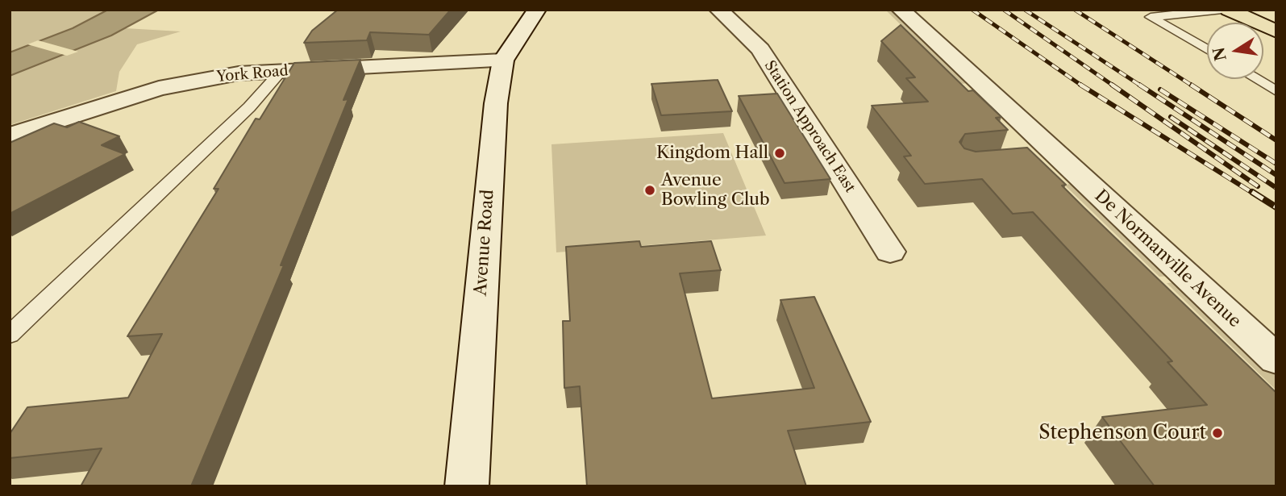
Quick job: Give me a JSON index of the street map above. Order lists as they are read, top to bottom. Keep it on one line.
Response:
{"streets":{"street":["York Road","Station Approach East","Avenue Road","De Normanville Avenue"]},"crossings":[["York Road","Avenue Road"]],"places":["Kingdom Hall","Avenue Bowling Club","Stephenson Court"],"north":"left"}
